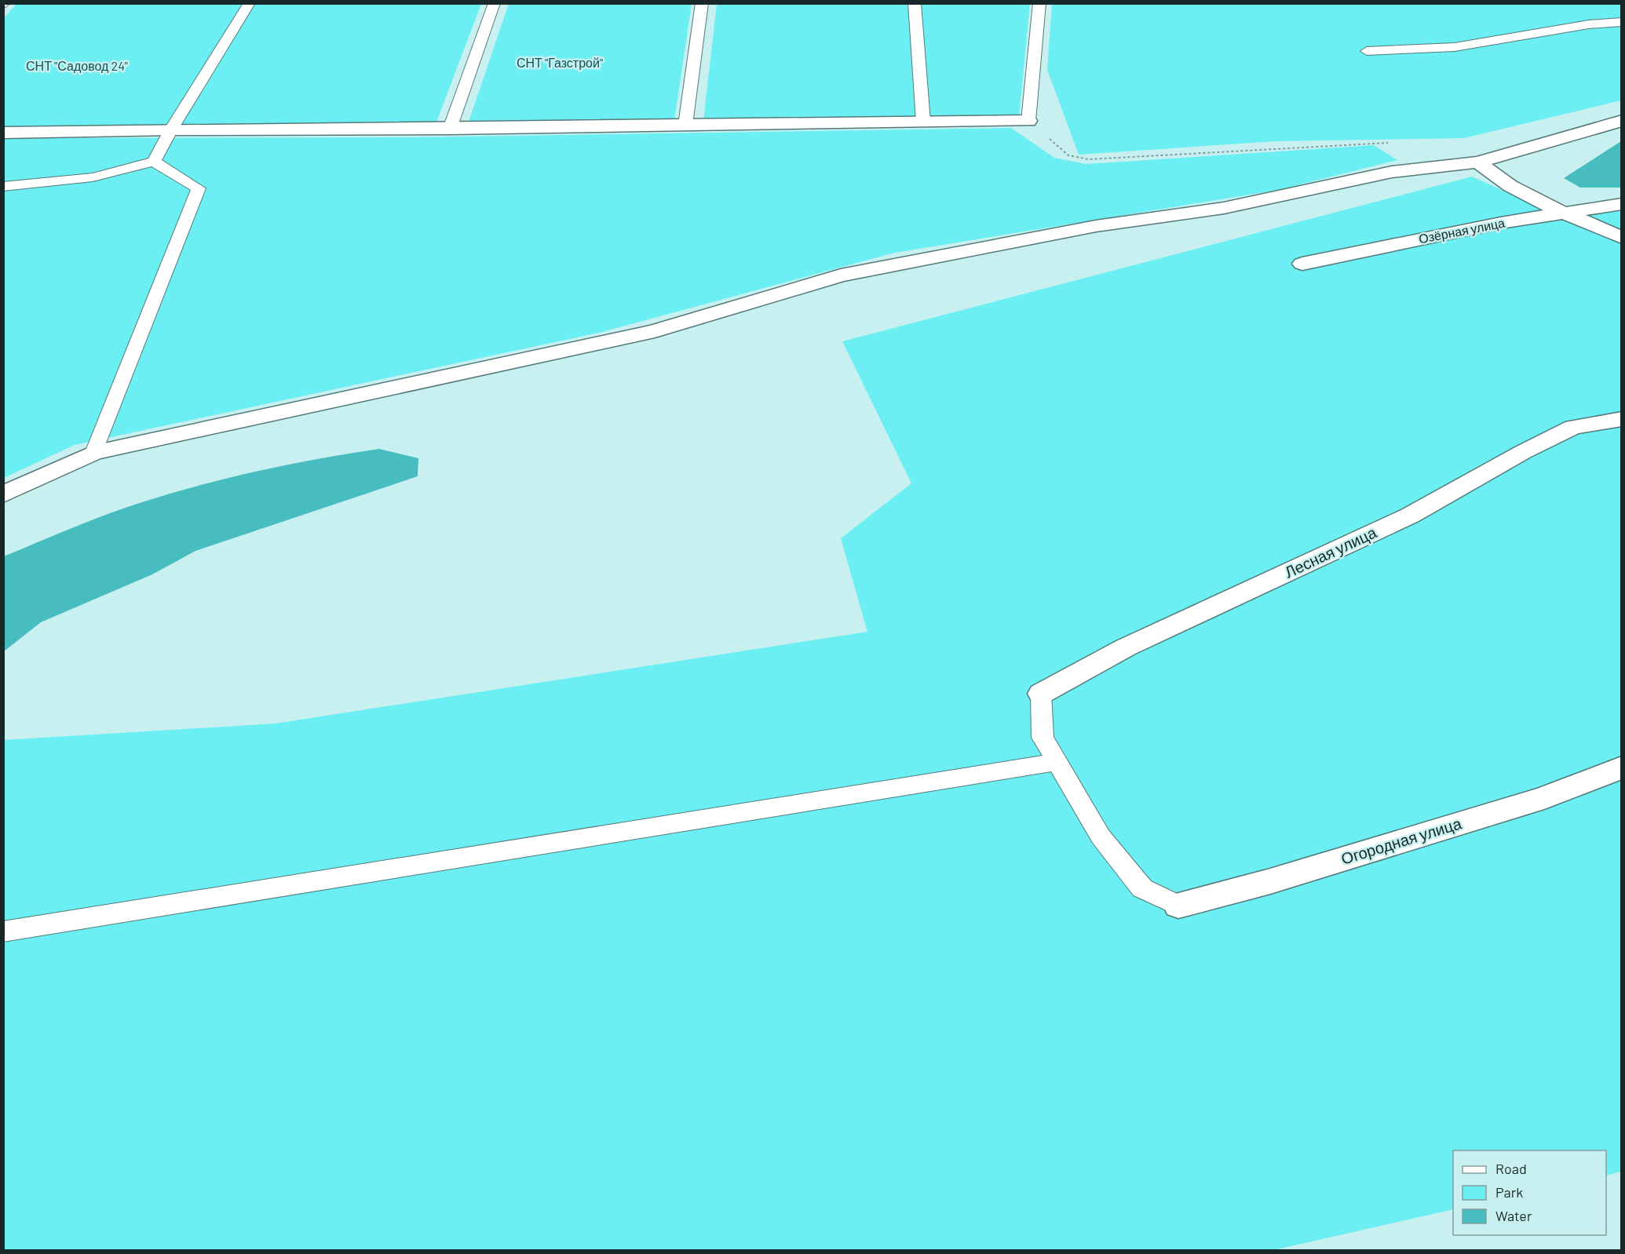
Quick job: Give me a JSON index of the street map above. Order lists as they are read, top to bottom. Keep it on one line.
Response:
{"streets":{"street":["Озёрная улица","Лесная улица","Огородная улица"]},"parks":["СНТ \"Газстрой\"","СНТ \"Садовод 24\""],"legend":["Road","Park","Water"]}
